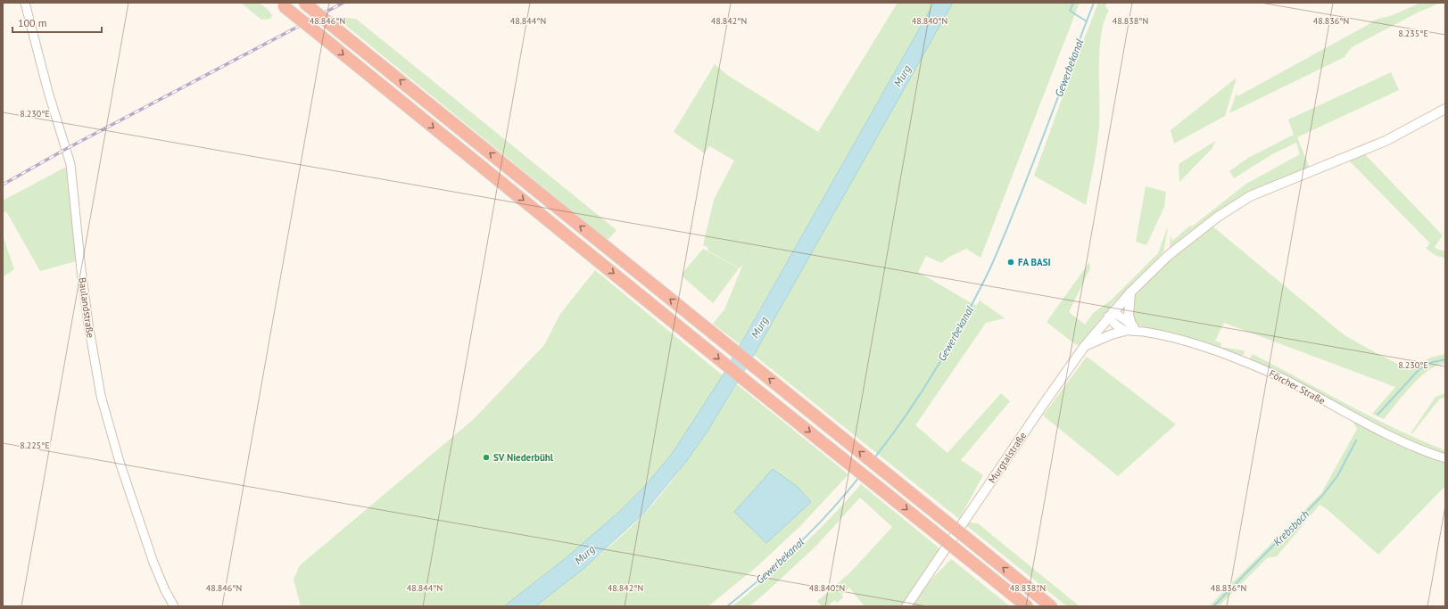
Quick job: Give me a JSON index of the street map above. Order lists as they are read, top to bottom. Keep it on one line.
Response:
{"streets":{"main road":["Murgtalstraße"],"street":["Baulandstraße","Förcher Straße"]},"water":["Gewerbekanal","Murg","Krebsbach"],"places":["FA BASI","SV Niederbühl"],"scale_bar":"100 m","coordinates":["48.846°N","48.844°N","48.842°N","48.840°N","48.838°N","48.836°N","8.235°E","8.230°E","8.225°E"]}
